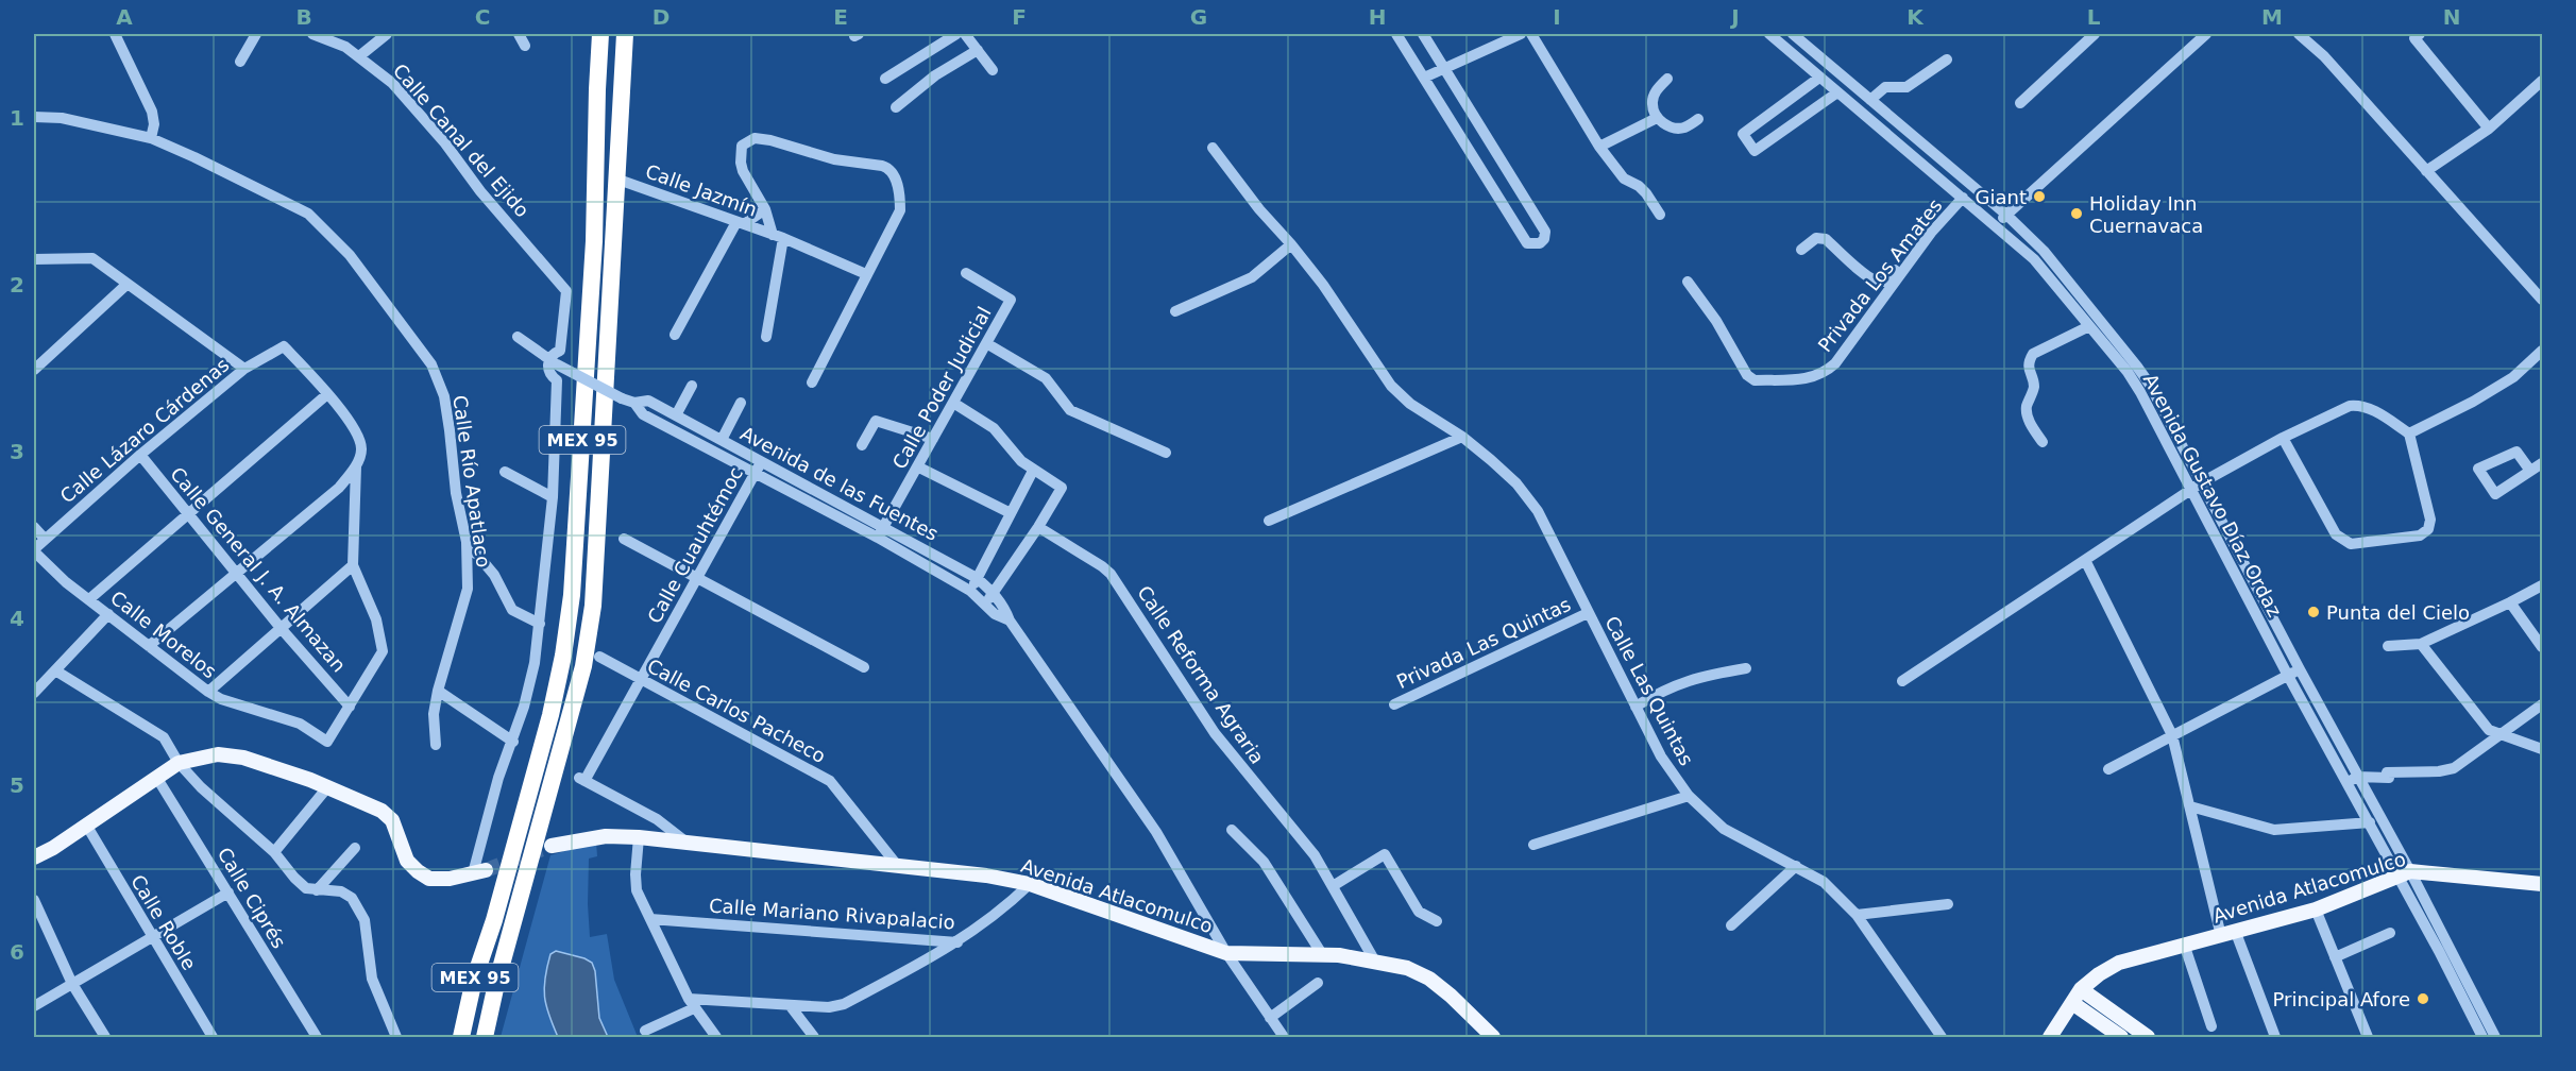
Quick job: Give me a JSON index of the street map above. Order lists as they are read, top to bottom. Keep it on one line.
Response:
{"streets":{"highway":["MEX 95"],"main road":["Avenida Atlacomulco"],"street":["Calle Canal del Ejido","Calle Jazmín","Privada Los Amates","Calle Poder Judicial","Calle Lázaro Cárdenas","Calle Río Apatlaco","Avenida de las Fuentes","Avenida Gustavo Díaz Ordaz","Calle Cuauhtémoc","Calle General J. A. Almazan","Calle Morelos","Privada Las Quintas","Calle Reforma Agraria","Calle Las Quintas","Calle Carlos Pacheco","Calle Ciprés","Calle Mariano Rivapalacio","Calle Roble"]},"crossings":[["Calle Canal del Ejido","Avenida de las Fuentes"],["Calle Jazmín","MEX 95"],["Privada Los Amates","Avenida Gustavo Díaz Ordaz"],["Calle Poder Judicial","Avenida de las Fuentes"],["Calle Lázaro Cárdenas","Calle General J. A. Almazan"],["Calle Lázaro Cárdenas","Calle Morelos"],["Avenida de las Fuentes","Calle Cuauhtémoc"],["Avenida de las Fuentes","Avenida Atlacomulco"],["Avenida Gustavo Díaz Ordaz","Avenida Atlacomulco"],["Calle Cuauhtémoc","Calle Carlos Pacheco"],["Calle Cuauhtémoc","Avenida Atlacomulco"],["Calle General J. A. Almazan","Calle Morelos"],["Privada Las Quintas","Calle Las Quintas"],["Calle Reforma Agraria","Avenida Atlacomulco"],["Calle Carlos Pacheco","Avenida Atlacomulco"],["Avenida Atlacomulco","Calle Mariano Rivapalacio"]],"places":["Giant","Holiday Inn Cuernavaca","Punta del Cielo","Principal Afore"],"grid":{"columns":["A","B","C","D","E","F","G","H","I","J","K","L","M","N"],"rows":["1","2","3","4","5","6"]}}
